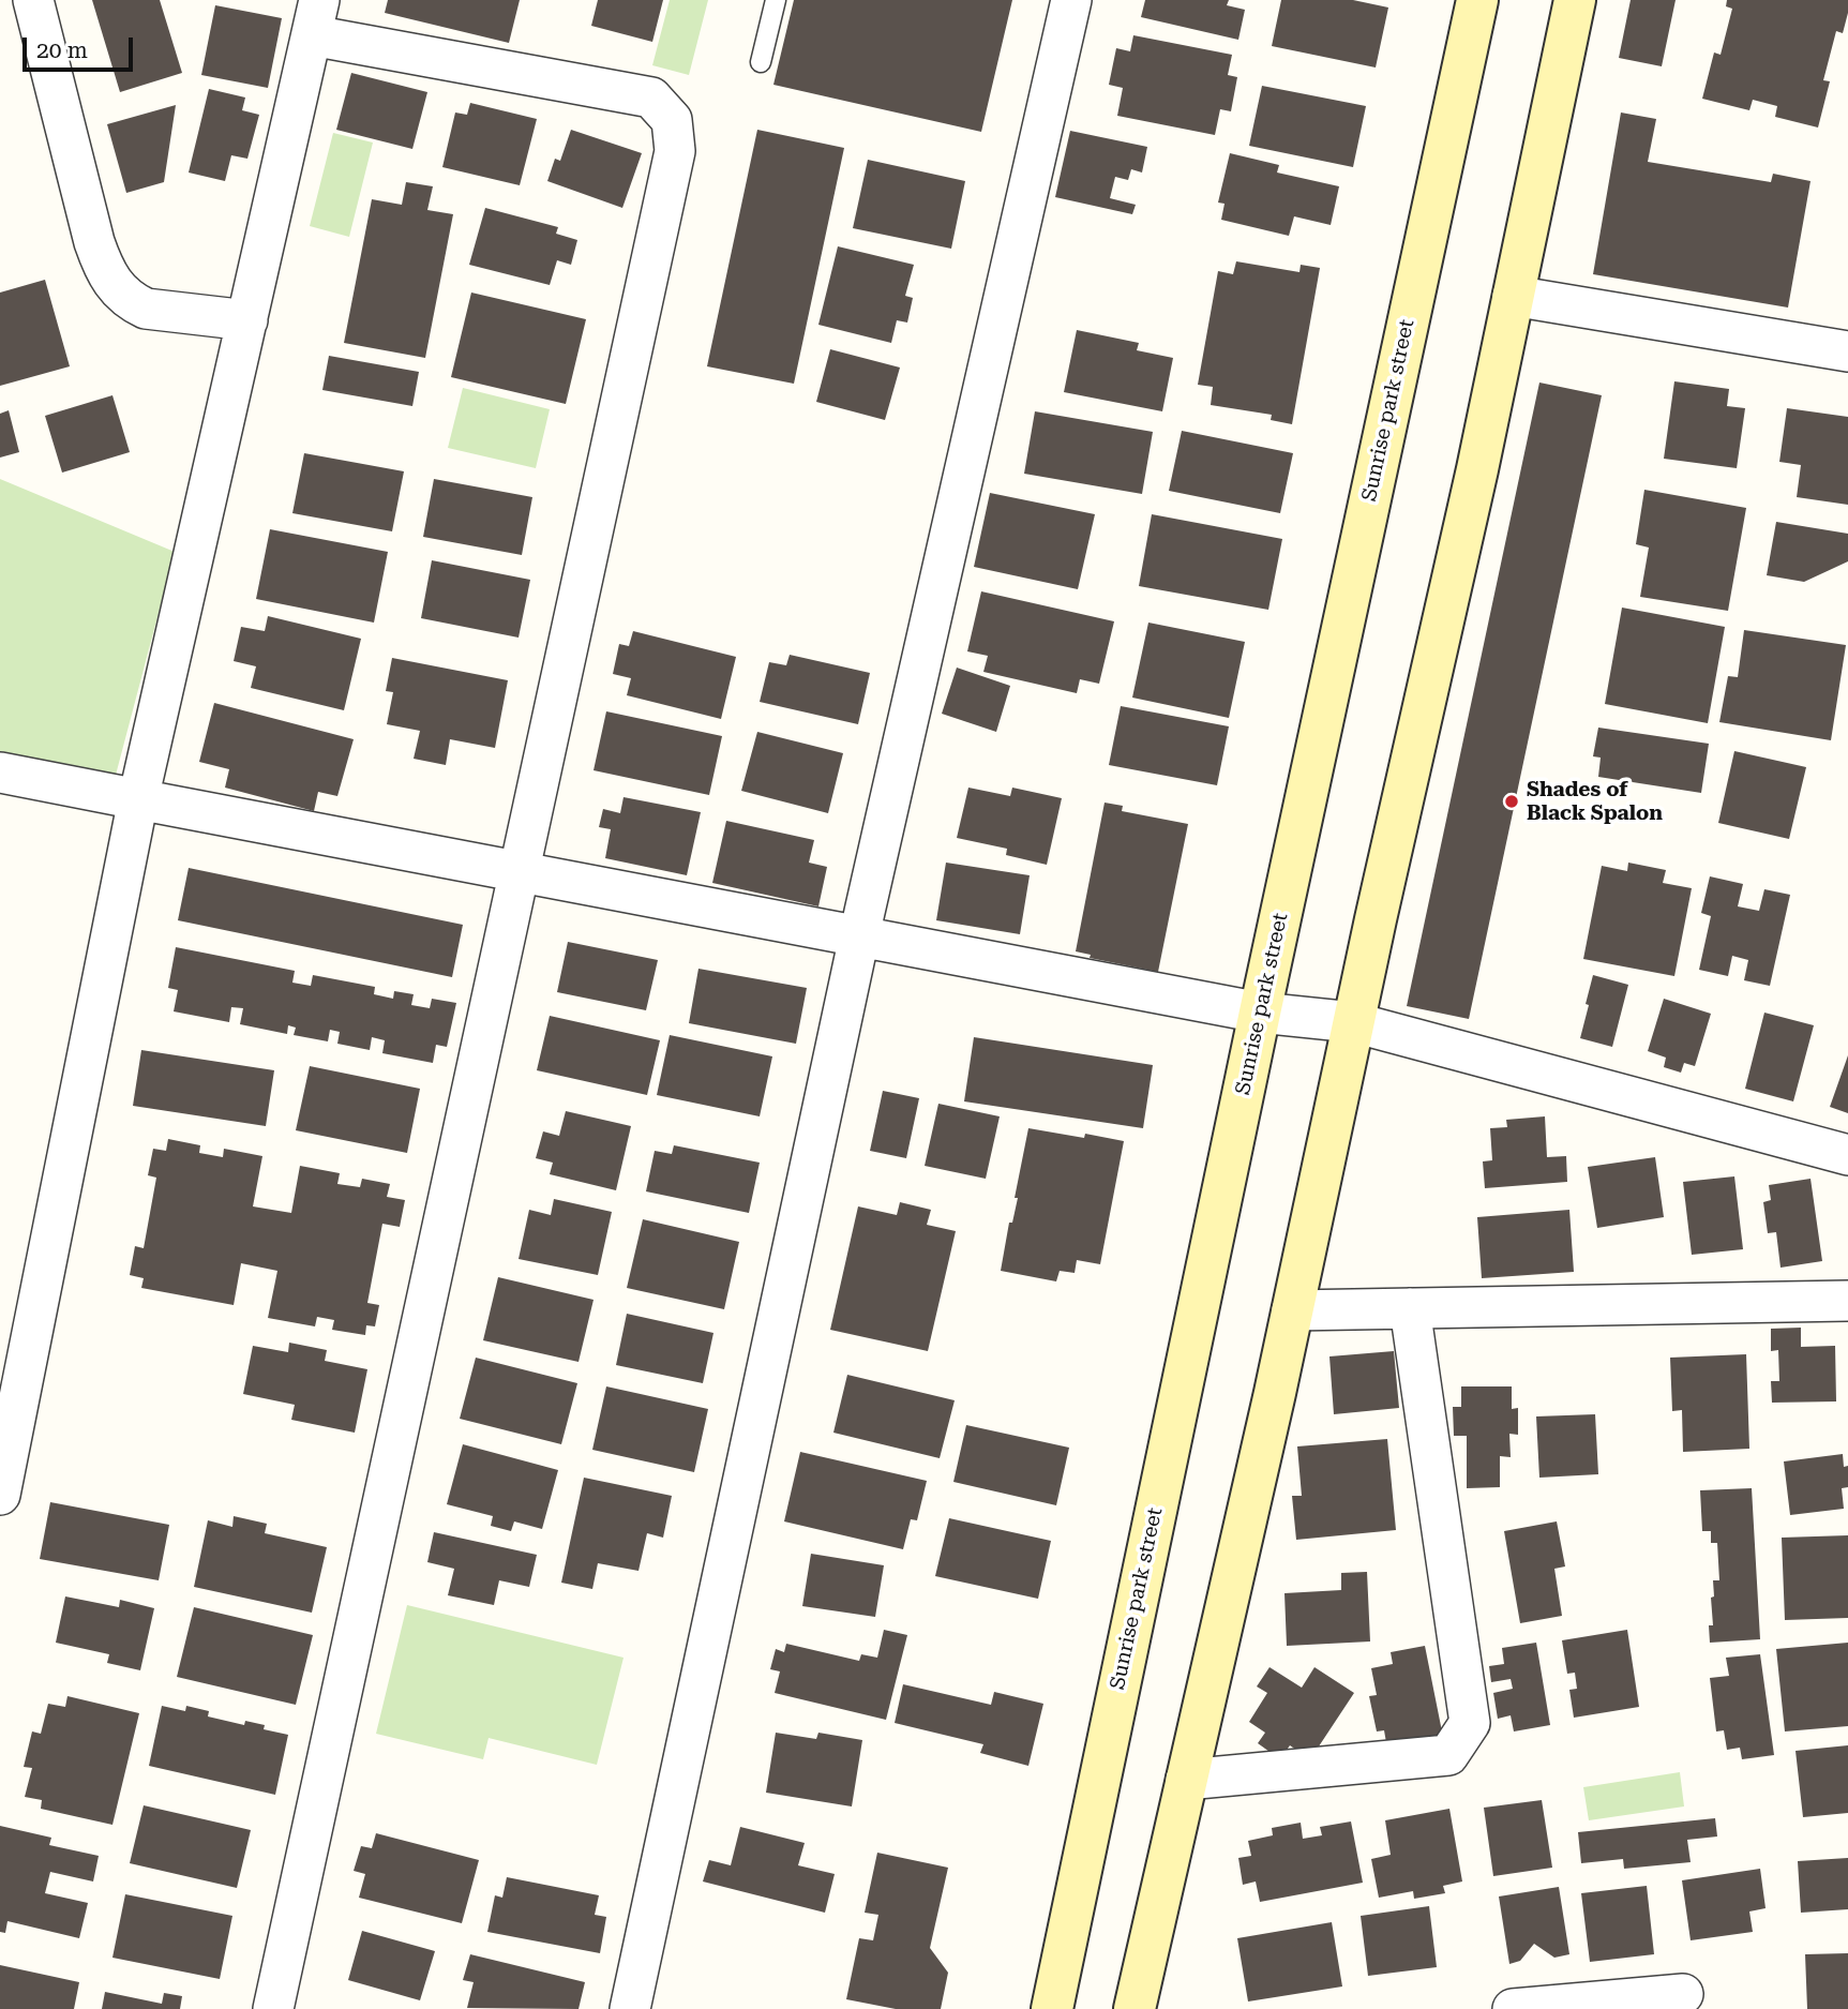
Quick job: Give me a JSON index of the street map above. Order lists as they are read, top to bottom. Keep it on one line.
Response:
{"streets":{"main road":["Sunrise park street"]},"places":["Shades of Black Spalon"],"scale_bar":"20 m"}
